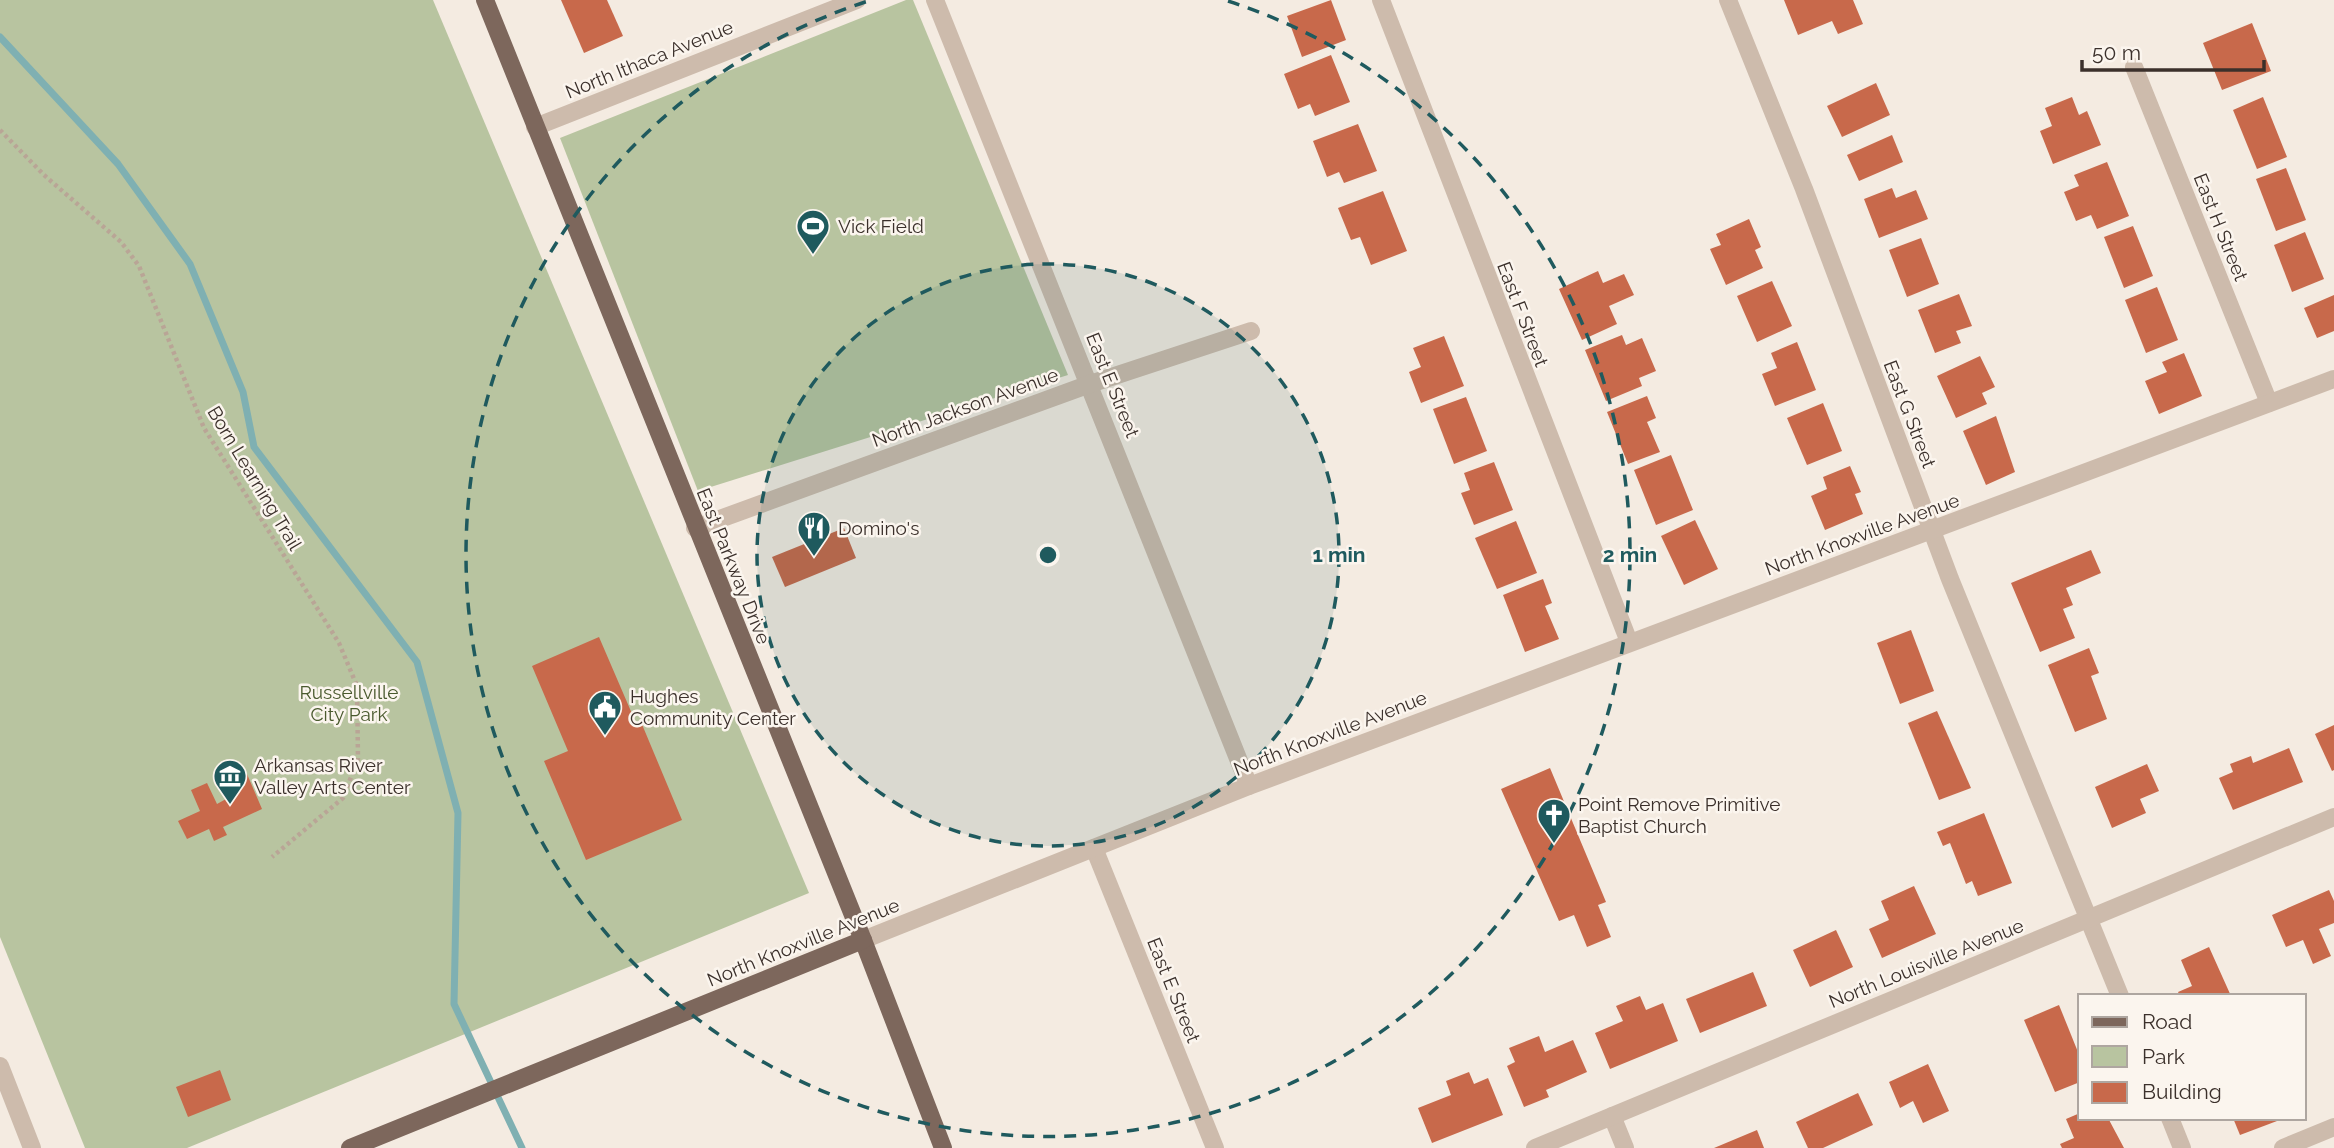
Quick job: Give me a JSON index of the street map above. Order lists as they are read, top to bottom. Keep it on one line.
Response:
{"streets":{"main road":["North Knoxville Avenue","East Parkway Drive"],"street":["North Ithaca Avenue","East H Street","East F Street","East E Street","North Jackson Avenue","East G Street","North Louisville Avenue"],"path":["Born Learning Trail"]},"crossings":[["North Ithaca Avenue","East Parkway Drive"],["East H Street","North Knoxville Avenue"],["East F Street","North Knoxville Avenue"],["East E Street","North Jackson Avenue"],["East E Street","North Knoxville Avenue"],["North Jackson Avenue","East Parkway Drive"],["East G Street","North Knoxville Avenue"],["East G Street","North Louisville Avenue"],["North Knoxville Avenue","East Parkway Drive"]],"parks":["Russellville City Park"],"places":{"sports":["Vick Field"],"restaurant":["Domino's"],"public building":["Hughes Community Center"],"museum":["Arkansas River Valley Arts Center"],"church":["Point Remove Primitive Baptist Church"]},"legend":["Road","Park","Building"],"scale_bar":"50 m","rings":["1 min","2 min"]}
